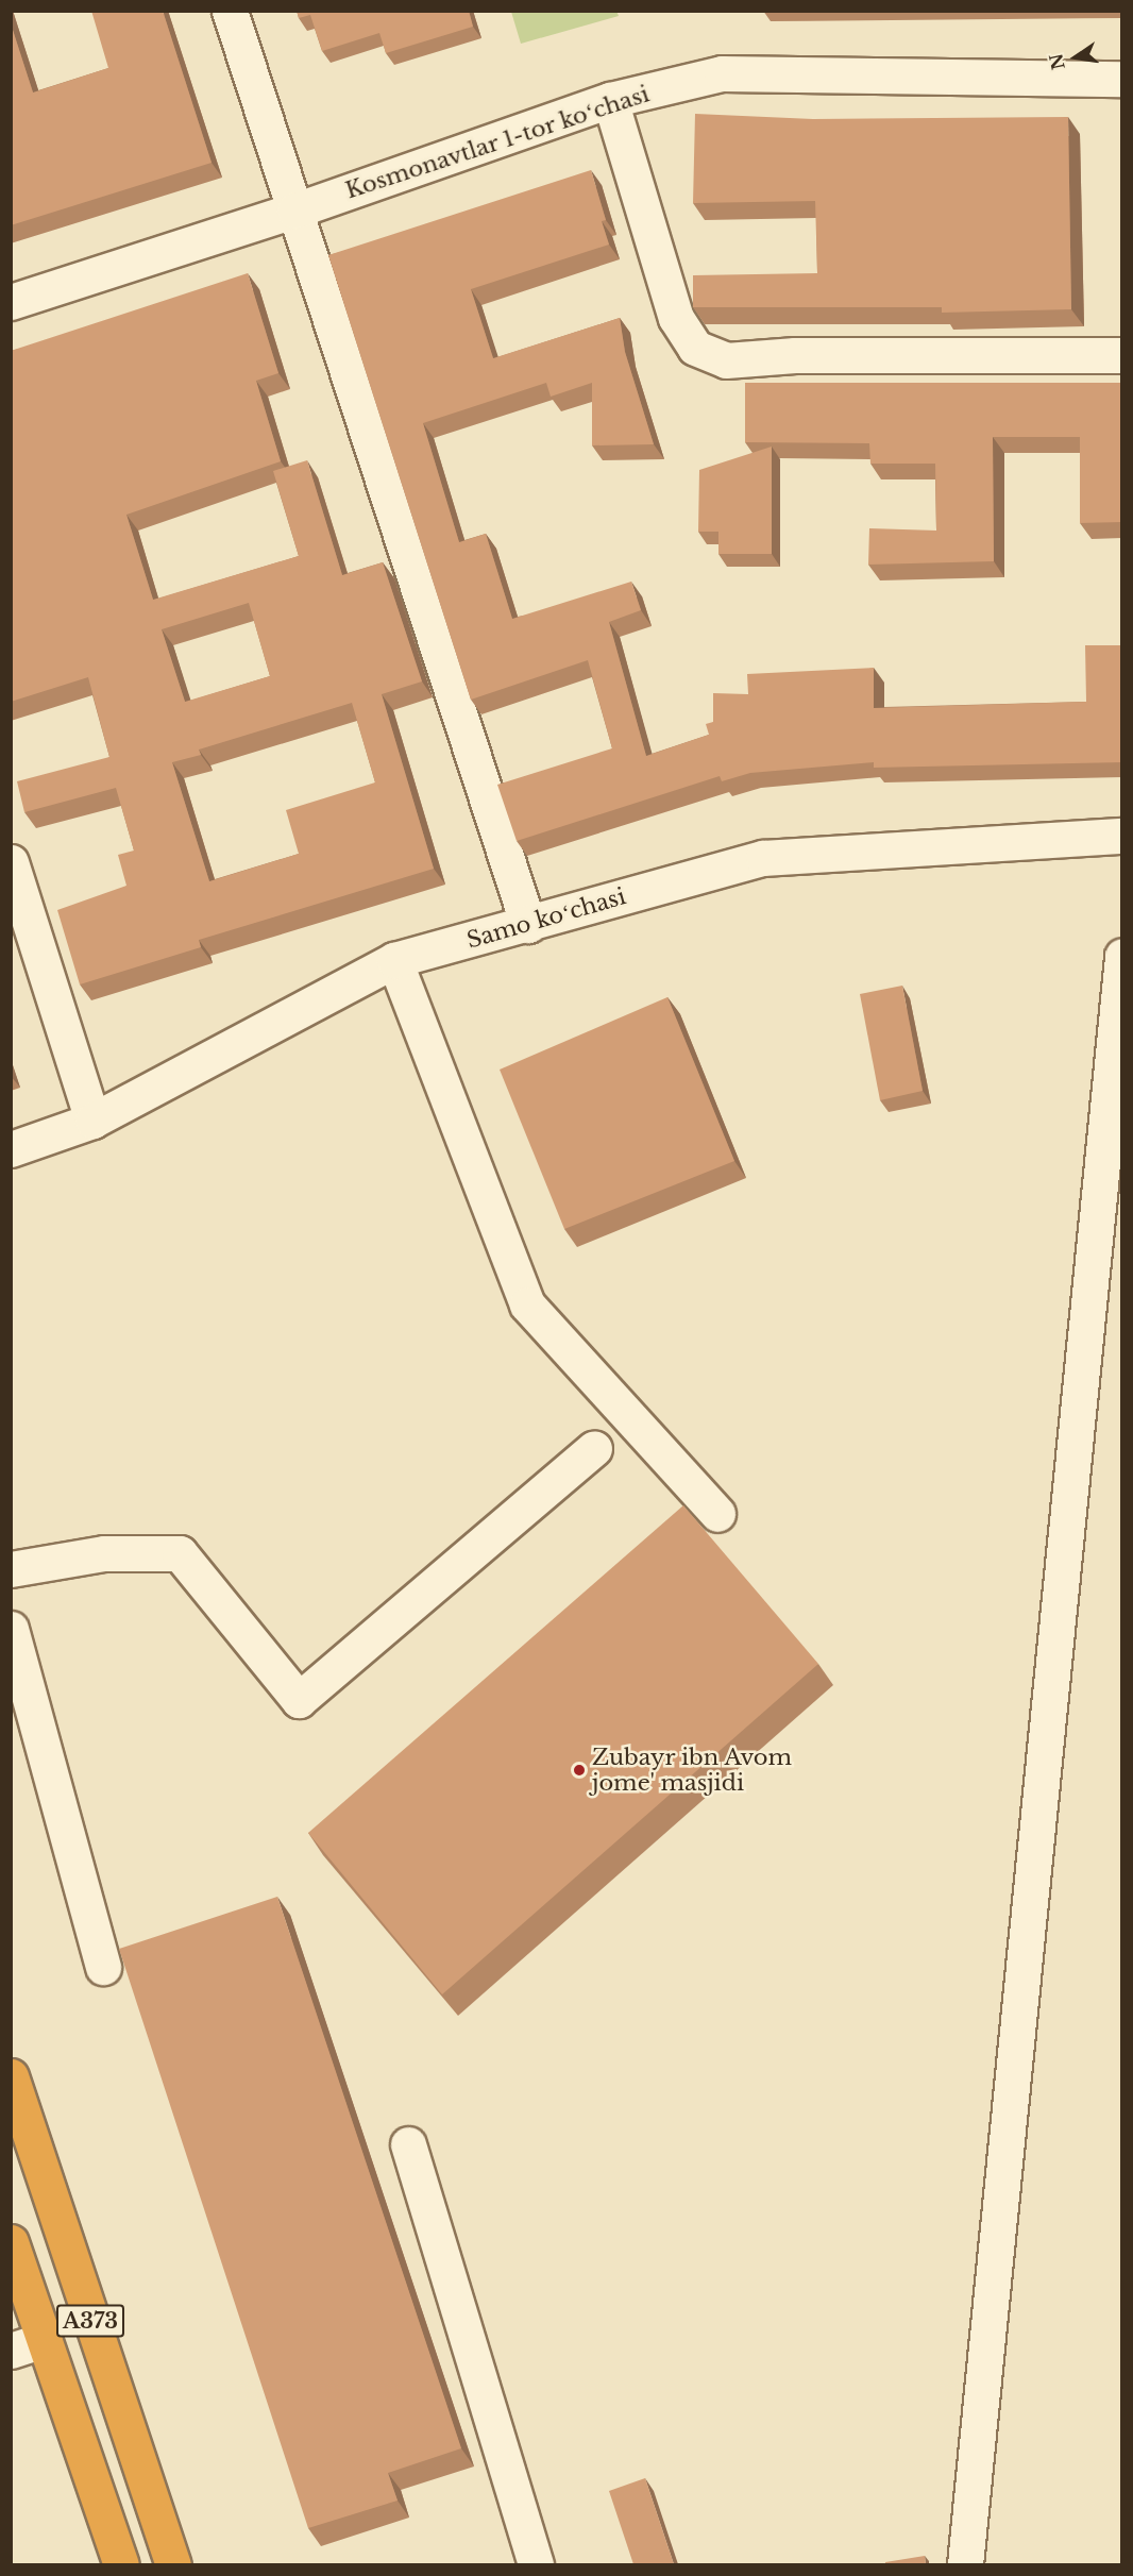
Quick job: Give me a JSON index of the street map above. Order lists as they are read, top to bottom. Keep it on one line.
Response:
{"streets":{"highway":["A373"],"street":["Kosmonavtlar 1-tor koʻchasi","Samo koʻchasi"]},"places":["Zubayr ibn Avom jome' masjidi"],"north":"left"}
